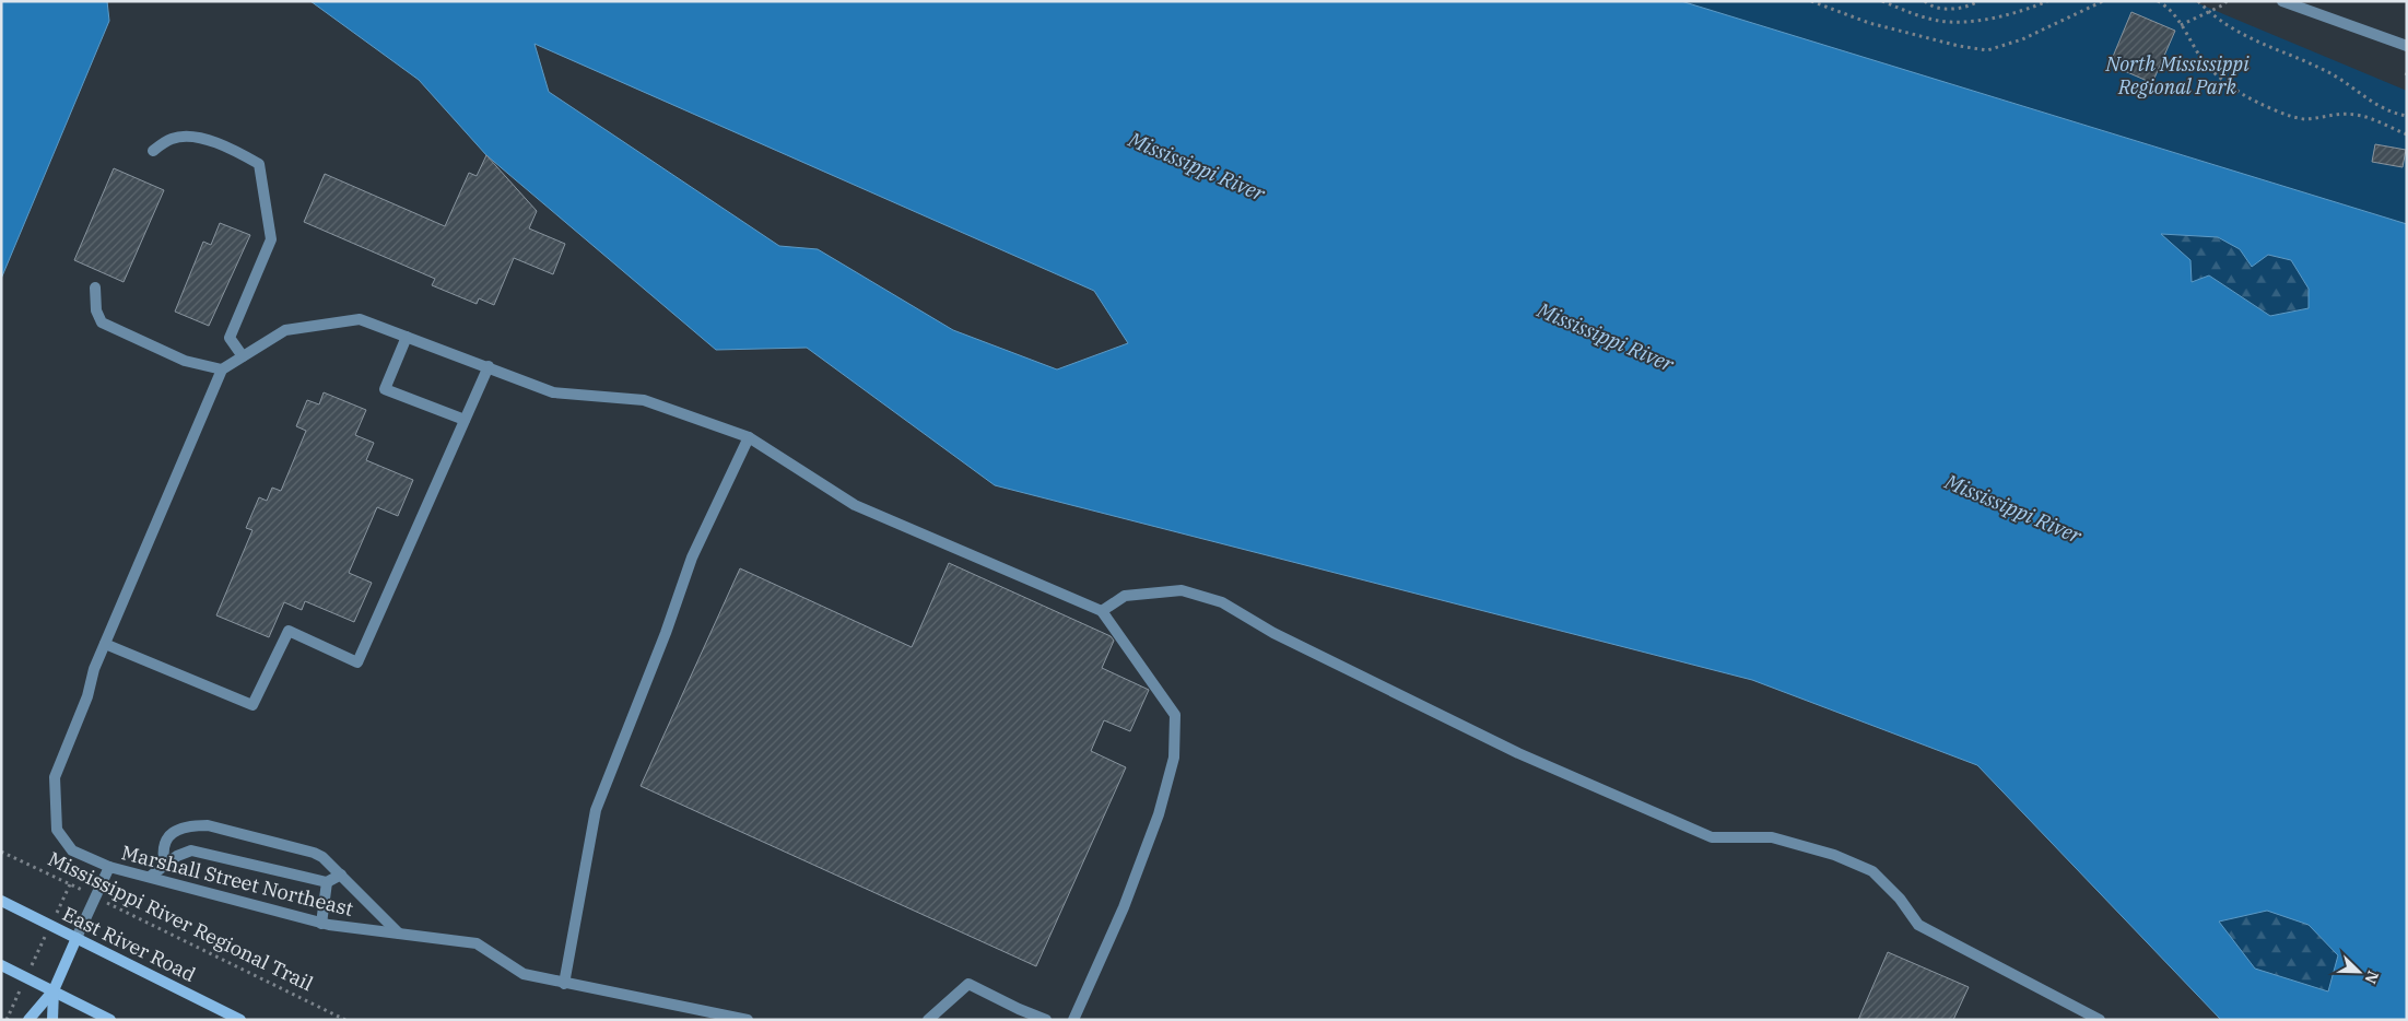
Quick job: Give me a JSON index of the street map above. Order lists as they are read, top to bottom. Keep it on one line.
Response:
{"streets":{"street":["Marshall Street Northeast","East River Road"],"path":["Mississippi River Regional Trail"]},"crossings":[["Marshall Street Northeast","Mississippi River Regional Trail"],["Marshall Street Northeast","East River Road"]],"water":["Mississippi River"],"parks":["North Mississippi Regional Park"],"north":"bottom right"}
